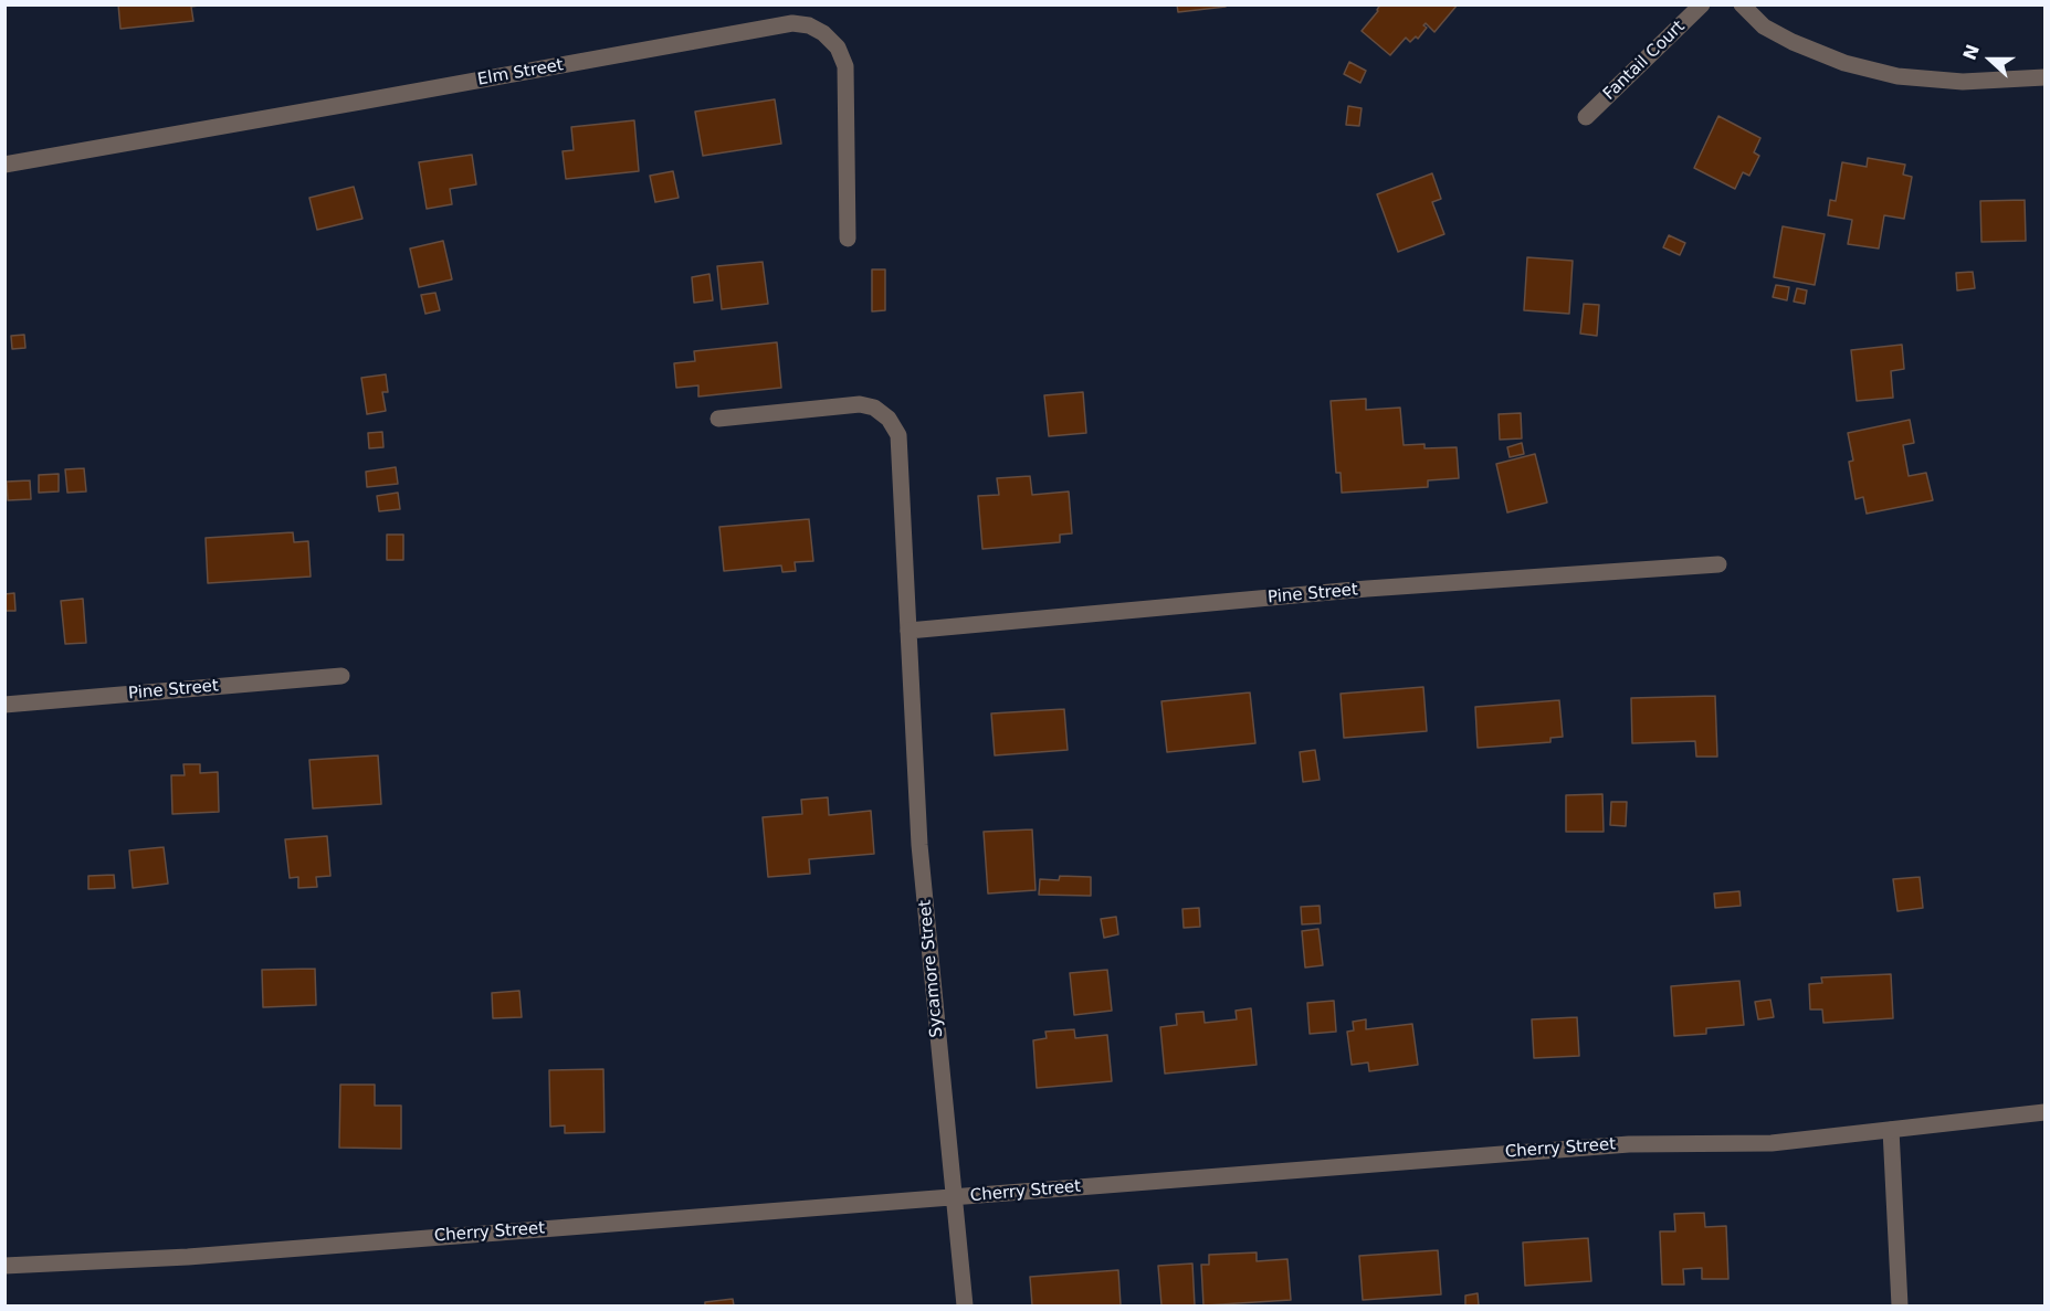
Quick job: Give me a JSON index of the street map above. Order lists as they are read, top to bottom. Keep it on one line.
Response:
{"streets":{"street":["Fantail Court","Elm Street","Pine Street","Sycamore Street","Cherry Street"]},"crossings":[["Pine Street","Sycamore Street"],["Sycamore Street","Cherry Street"]],"north":"left"}
